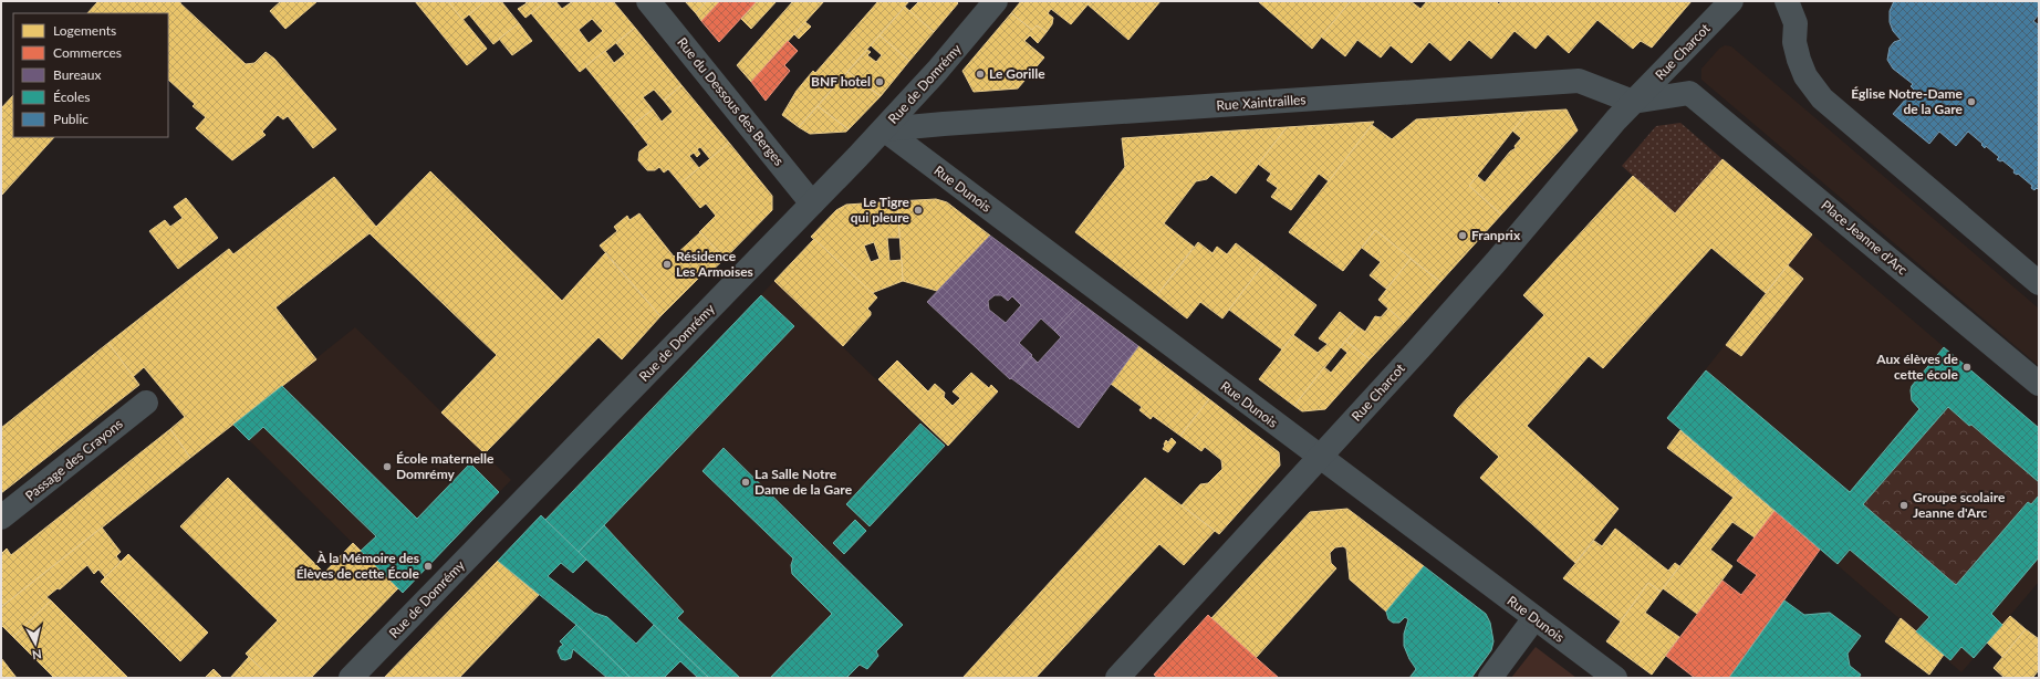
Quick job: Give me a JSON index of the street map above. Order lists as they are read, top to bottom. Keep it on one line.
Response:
{"streets":{"street":["Rue Charcot","Rue de Domrémy","Rue du Dessous des Berges","Rue Xaintrailles","Rue Dunois","Place Jeanne d'Arc","Passage des Crayons"]},"crossings":[["Rue Charcot","Rue Xaintrailles"],["Rue Charcot","Rue Dunois"],["Rue Charcot","Place Jeanne d'Arc"],["Rue de Domrémy","Rue du Dessous des Berges"],["Rue de Domrémy","Rue Xaintrailles"],["Rue de Domrémy","Rue Dunois"],["Rue Xaintrailles","Rue Dunois"]],"places":["Le Gorille","BNF hotel","Église Notre-Dame de la Gare","Le Tigre qui pleure","Franprix","Résidence Les Armoises","Aux élèves de cette école","École maternelle Domrémy","La Salle Notre Dame de la Gare","Groupe scolaire Jeanne d'Arc","À la Mémoire des Élèves de cette École"],"legend":["Logements","Commerces","Bureaux","Écoles","Public"],"north":"bottom"}
